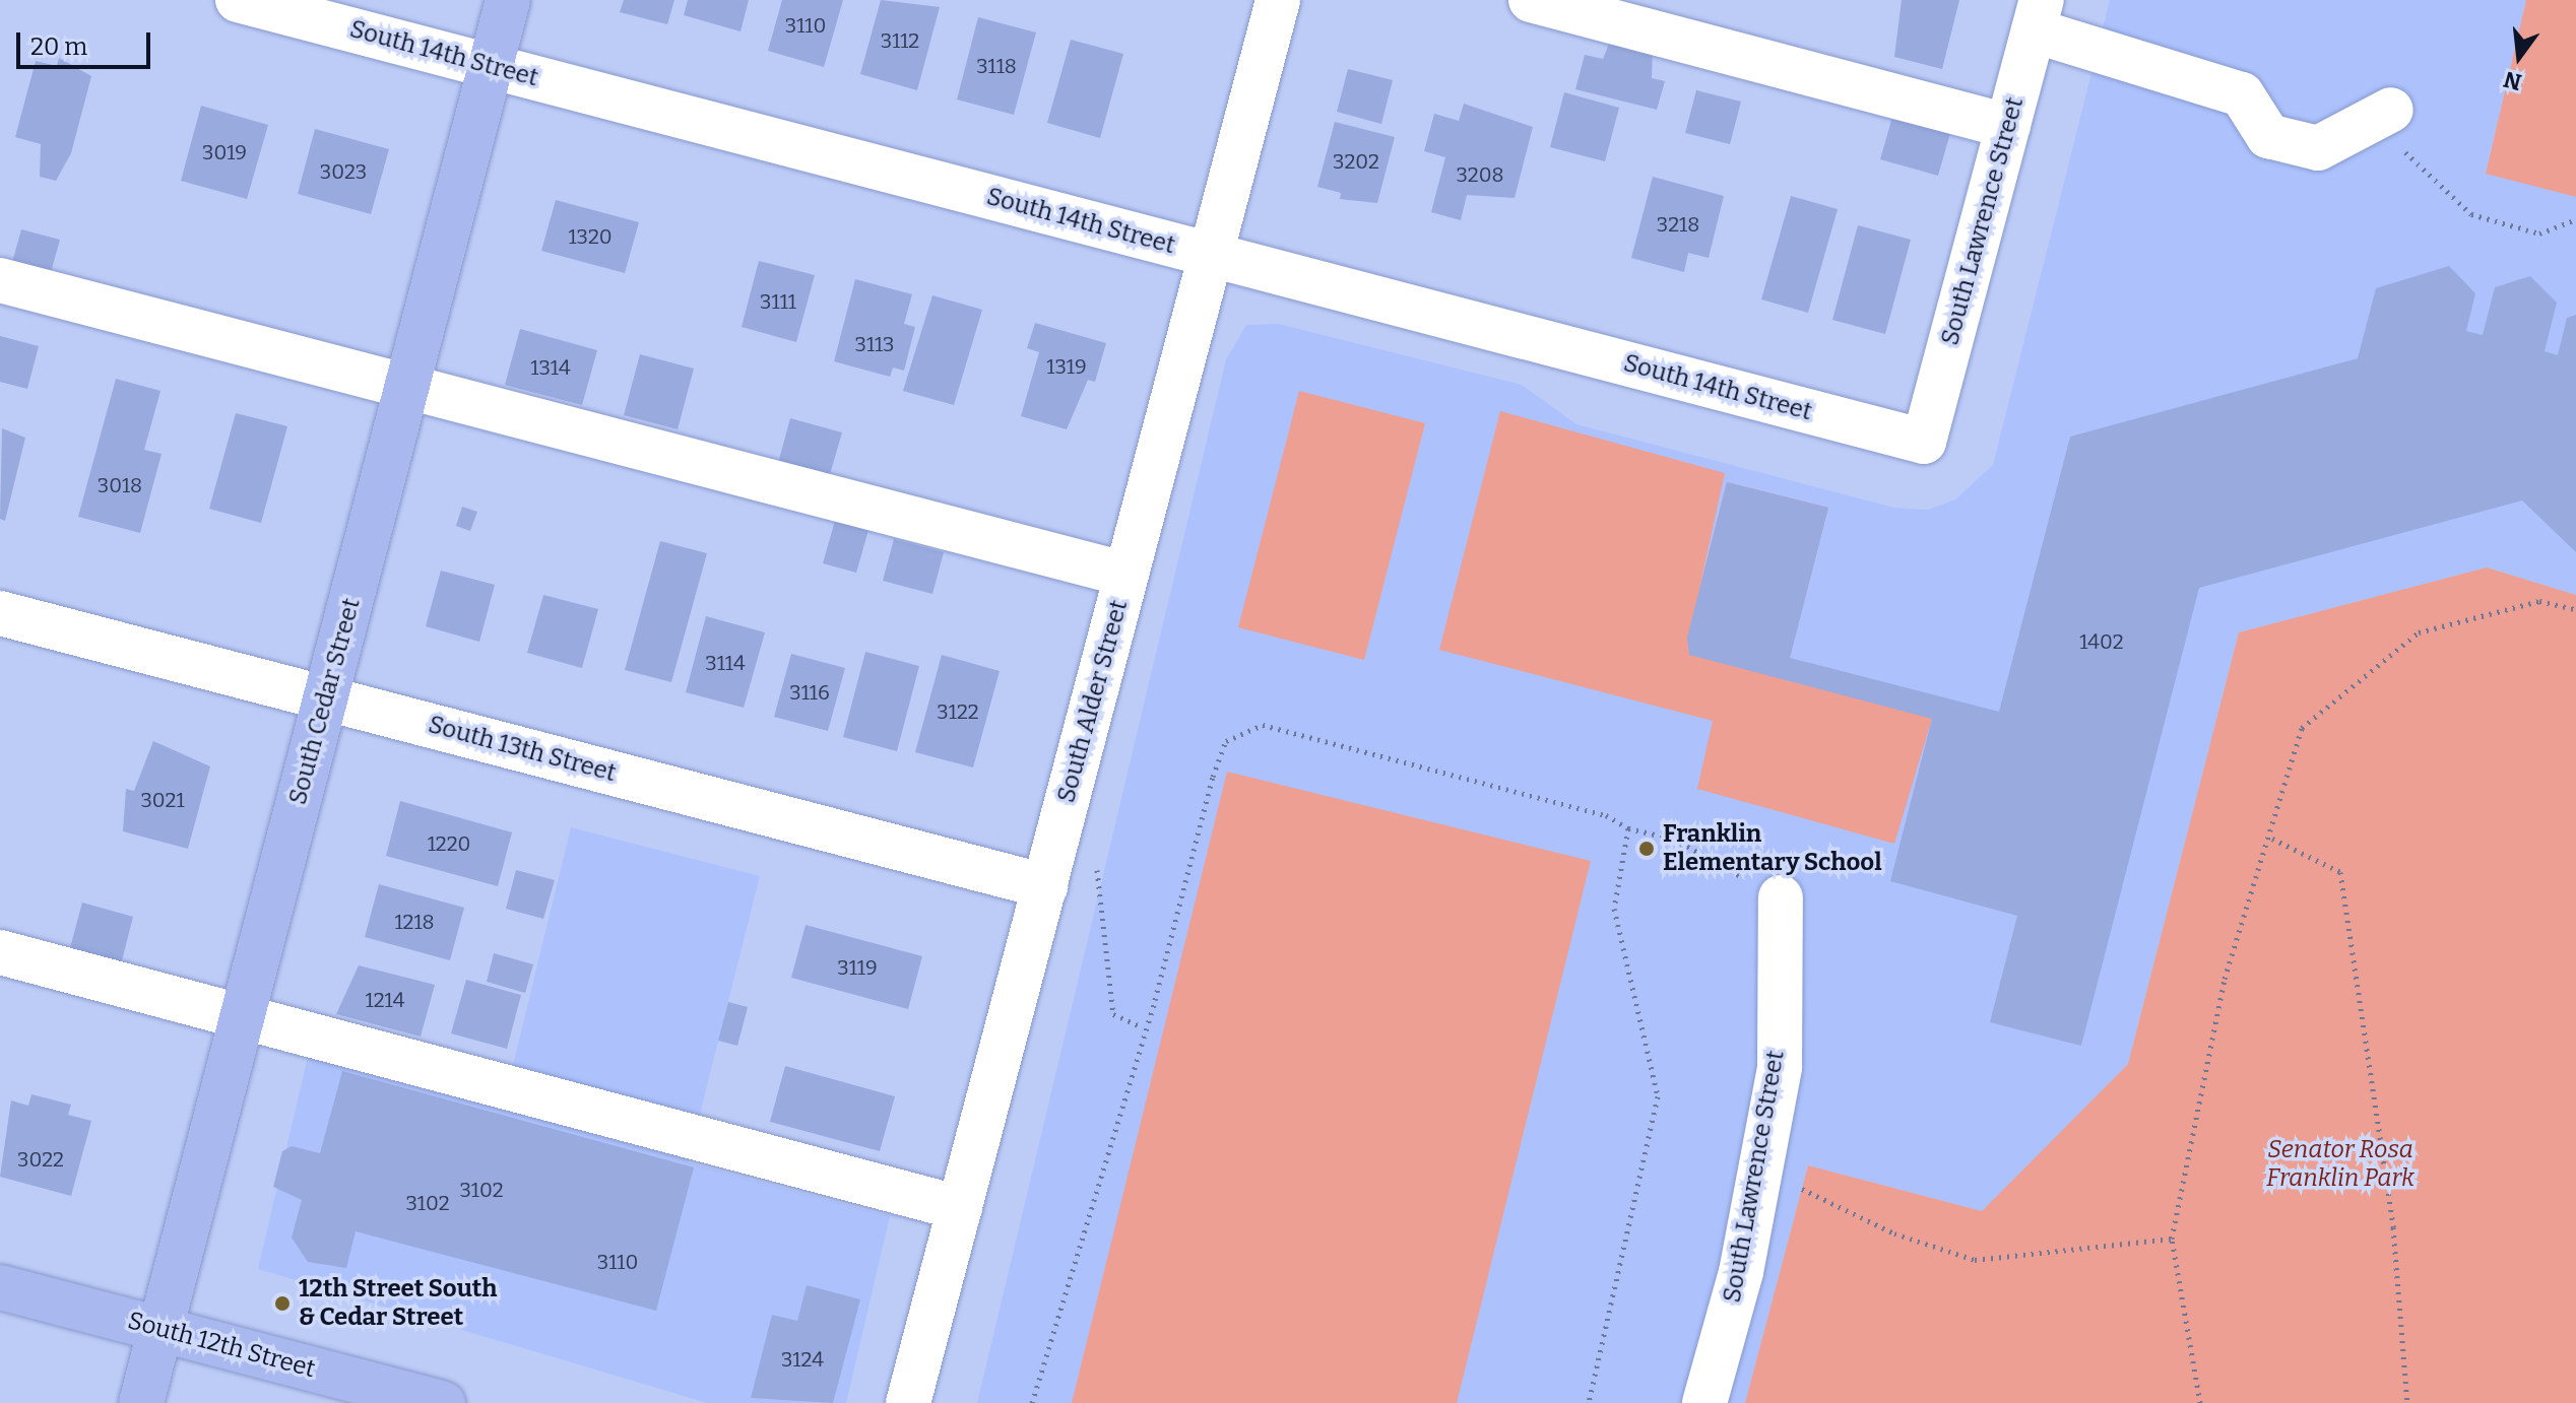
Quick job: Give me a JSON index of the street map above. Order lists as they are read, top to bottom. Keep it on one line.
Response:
{"streets":{"main road":["South Cedar Street","South 12th Street"],"street":["South 14th Street","South Lawrence Street","South Alder Street","South 13th Street"]},"crossings":[["South 14th Street","South Lawrence Street"],["South 14th Street","South Cedar Street"],["South 14th Street","South Alder Street"],["South Cedar Street","South 13th Street"],["South Cedar Street","South 12th Street"],["South Alder Street","South 13th Street"]],"parks":["Senator Rosa Franklin Park"],"places":["Franklin Elementary School","12th Street South & Cedar Street"],"house_numbers":["3110","3112","3118","3019","3202","3023","3208","3218","1320","3111","3113","1319","1314","3018","1402","3114","3116","3122","3021","1220","1218","3119","1214","3022","3102","3102","3110","3124"],"scale_bar":"20 m","north":"bottom"}
